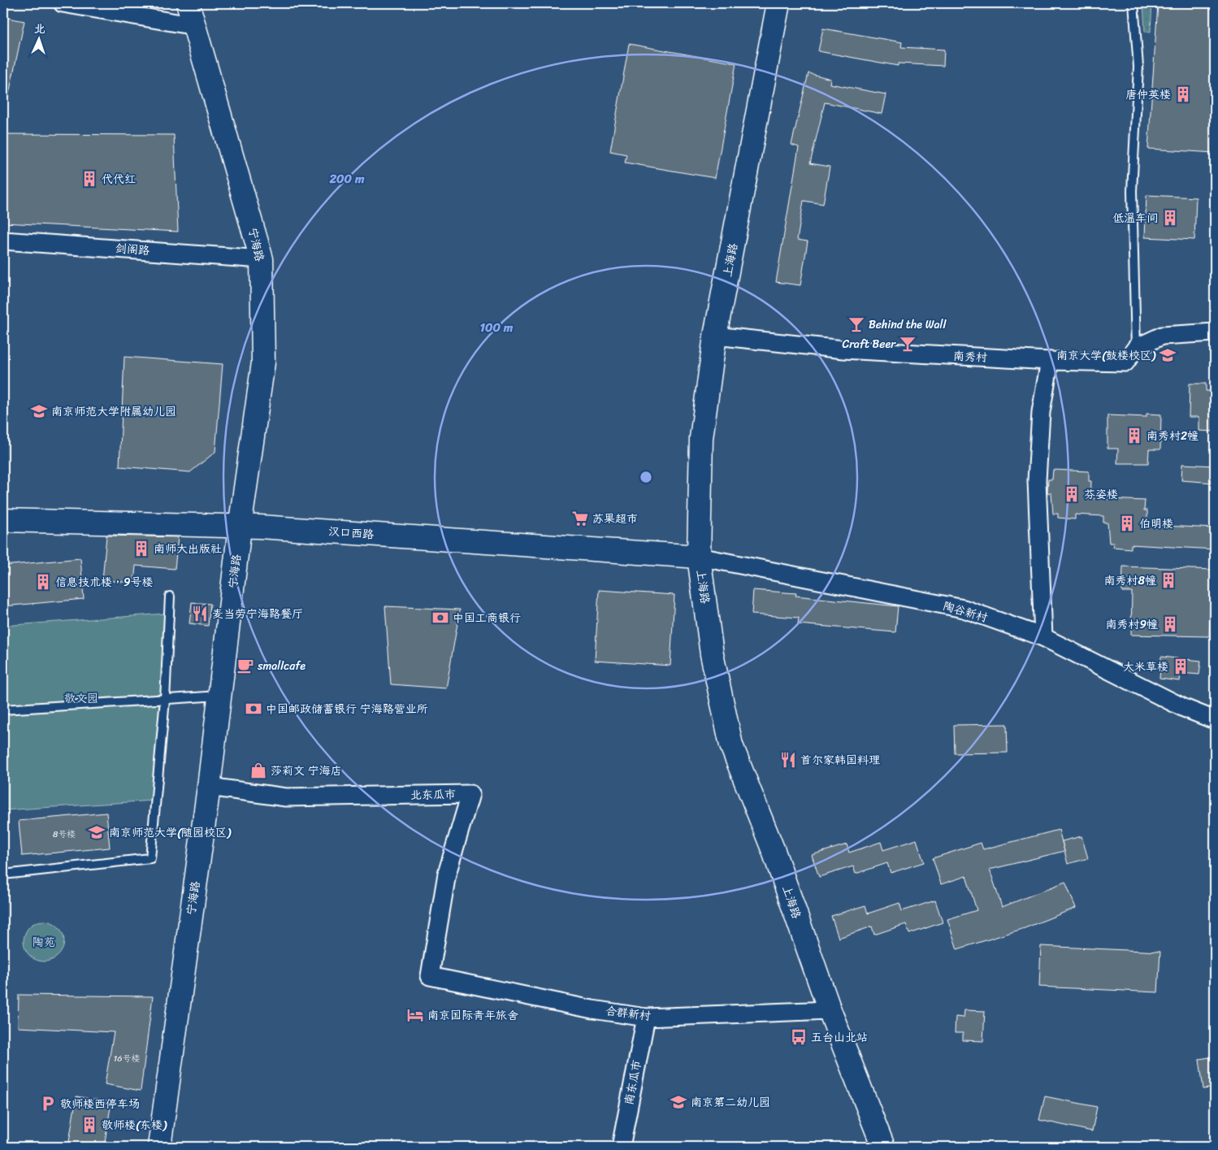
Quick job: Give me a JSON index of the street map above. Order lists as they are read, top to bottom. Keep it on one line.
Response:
{"streets":{"street":["宁海路","剑阁路","上海路","南秀村","汉口西路","陶谷新村","北东瓜市","合群新村","南东瓜市"]},"crossings":[["宁海路","剑阁路"],["宁海路","汉口西路"],["宁海路","北东瓜市"],["上海路","南秀村"],["上海路","汉口西路"],["上海路","陶谷新村"],["上海路","合群新村"],["汉口西路","陶谷新村"],["北东瓜市","合群新村"],["合群新村","南东瓜市"]],"parks":["敬文园","陶苑"],"places":{"building":["唐仲英楼","代代红","低温车间","南秀村2幢","芬姿楼","伯明楼","南师大出版社","南秀村8幢","信息技术楼，9号楼","南秀村9幢","大米草楼","敬师楼(东楼)"],"bar":["Behind the Wall","Craft Beer"],"school or university":["南京大学(鼓楼校区)","南京师范大学附属幼儿园","南京师范大学(随园校区)","南京第二幼儿园"],"supermarket":["苏果超市"],"restaurant":["麦当劳宁海路餐厅","首尔家韩国料理"],"bank":["中国工商银行","中国邮政储蓄银行 宁海路营业所"],"cafe":["smallcafe"],"shop":["莎莉文 宁海店"],"hotel":["南京国际青年旅舍"],"bus stop":["五台山北站"],"parking":["敬师楼西停车场"]},"house_numbers":["8号楼","16号楼"],"north":"top","rings":["200 m","100 m"]}
